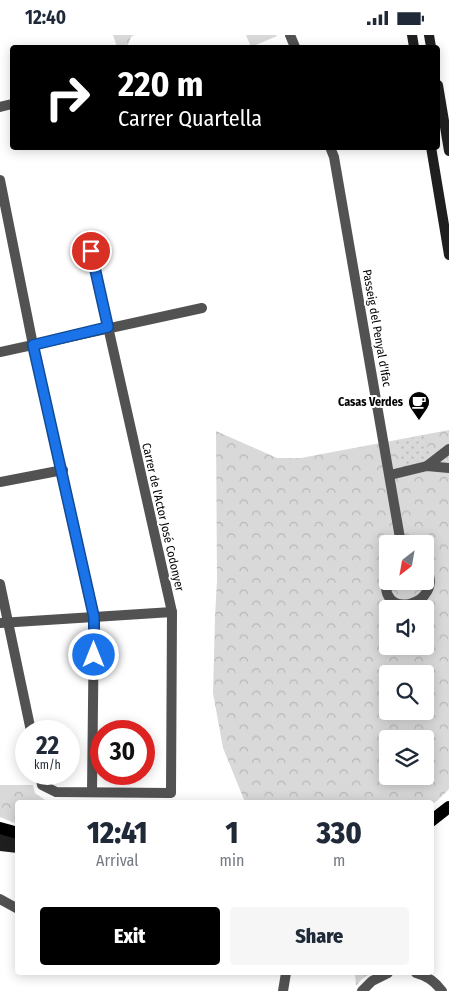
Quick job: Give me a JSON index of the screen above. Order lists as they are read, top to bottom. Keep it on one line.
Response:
{"streets":{"street":["Passeig del Penyal d'Ifac","Carrer de l'Actor José Codonyer"]},"places":{"cafe":["Casas Verdes"]},"north":"bottom left","page":{"status":"12:40","turn":["220 m","Carrer Quartella"],"speed":"22 km/h","limit":"30","eta":["12:41","Arrival","1","min","330","m"],"buttons":["Exit","Share"]}}
